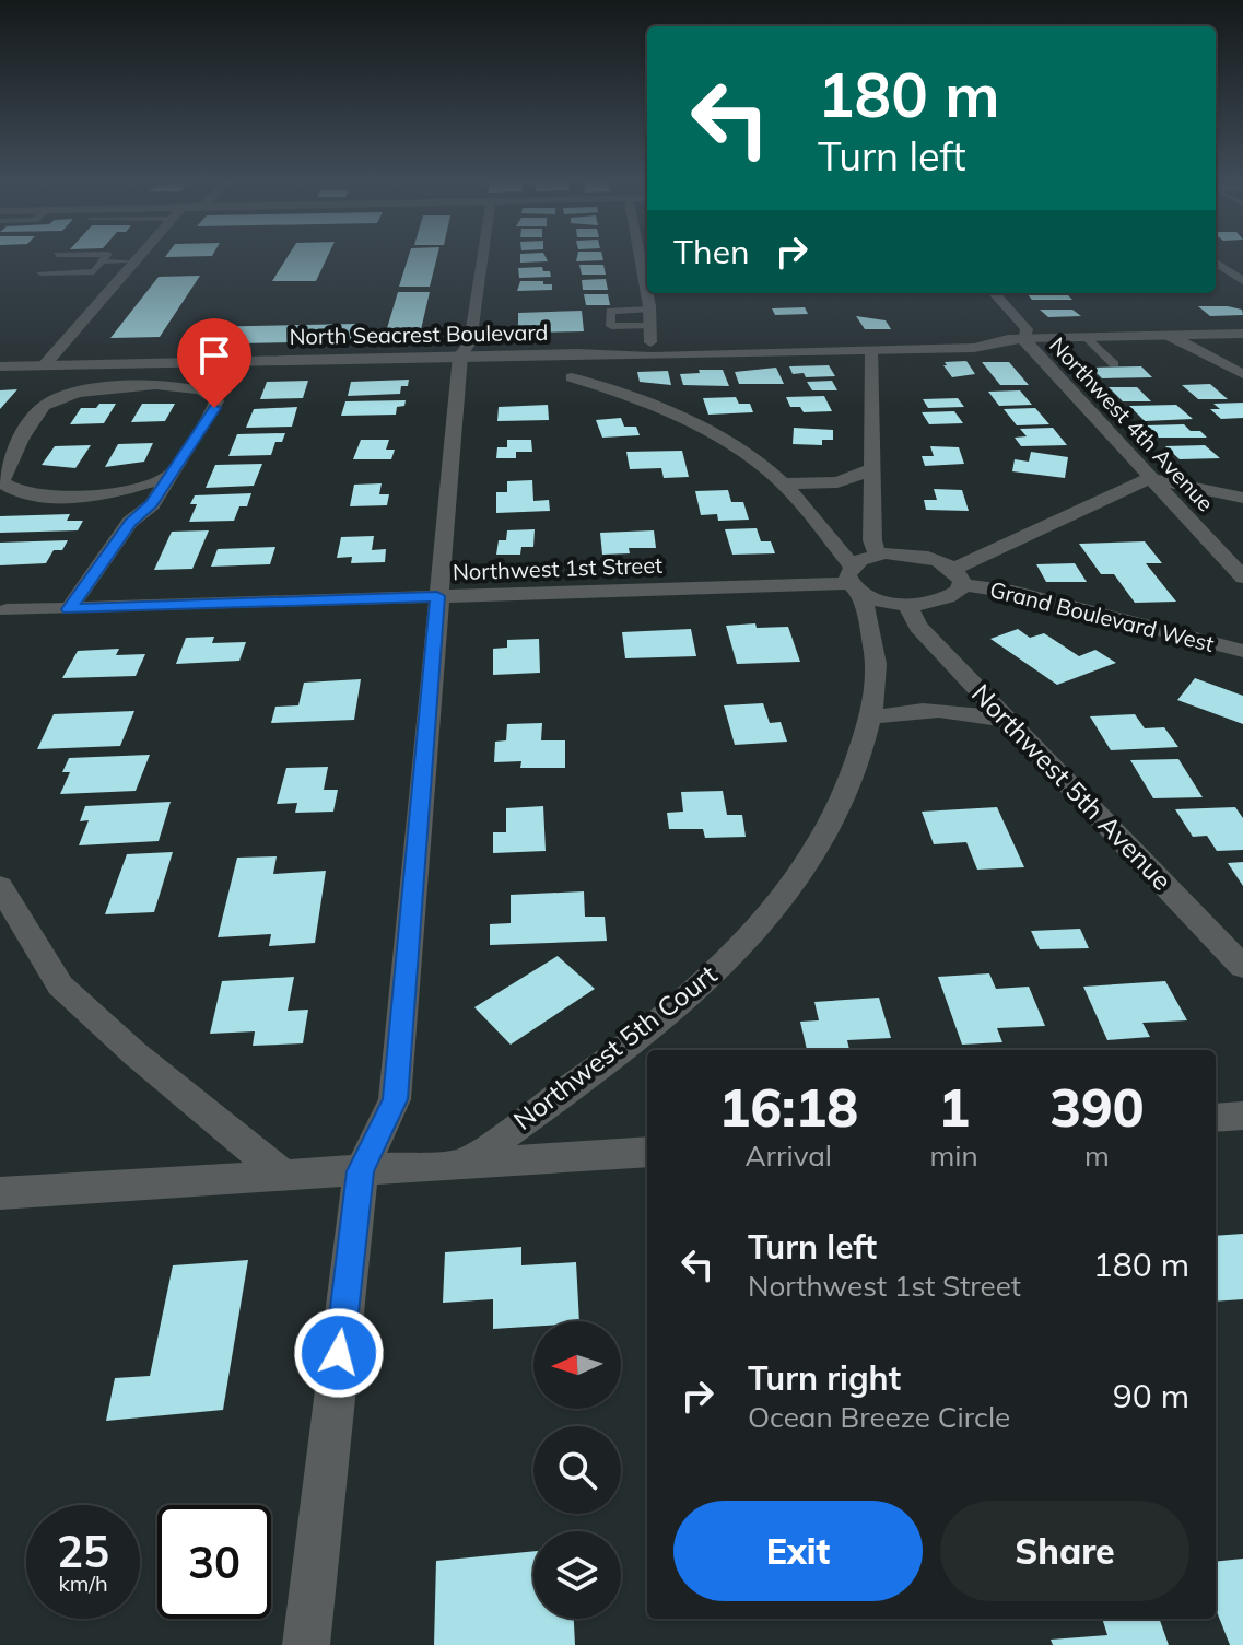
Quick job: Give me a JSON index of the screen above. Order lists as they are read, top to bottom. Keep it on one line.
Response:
{"streets":{"street":["North Seacrest Boulevard","Northwest 4th Avenue","Northwest 1st Street","Grand Boulevard West","Northwest 5th Avenue","Northwest 5th Court"]},"crossings":[["North Seacrest Boulevard","Northwest 4th Avenue"],["Northwest 1st Street","Northwest 5th Court"]],"north":"left","page":{"turn":["180 m","Turn left"],"then":"Then","eta":["16:18","Arrival","1","min","390","m"],"list":[{"name":"Turn left","note":"Northwest 1st Street","value":"180 m"},{"name":"Turn right","note":"Ocean Breeze Circle","value":"90 m"}],"buttons":["Exit","Share"],"speed":"25 km/h","limit":"30"}}
